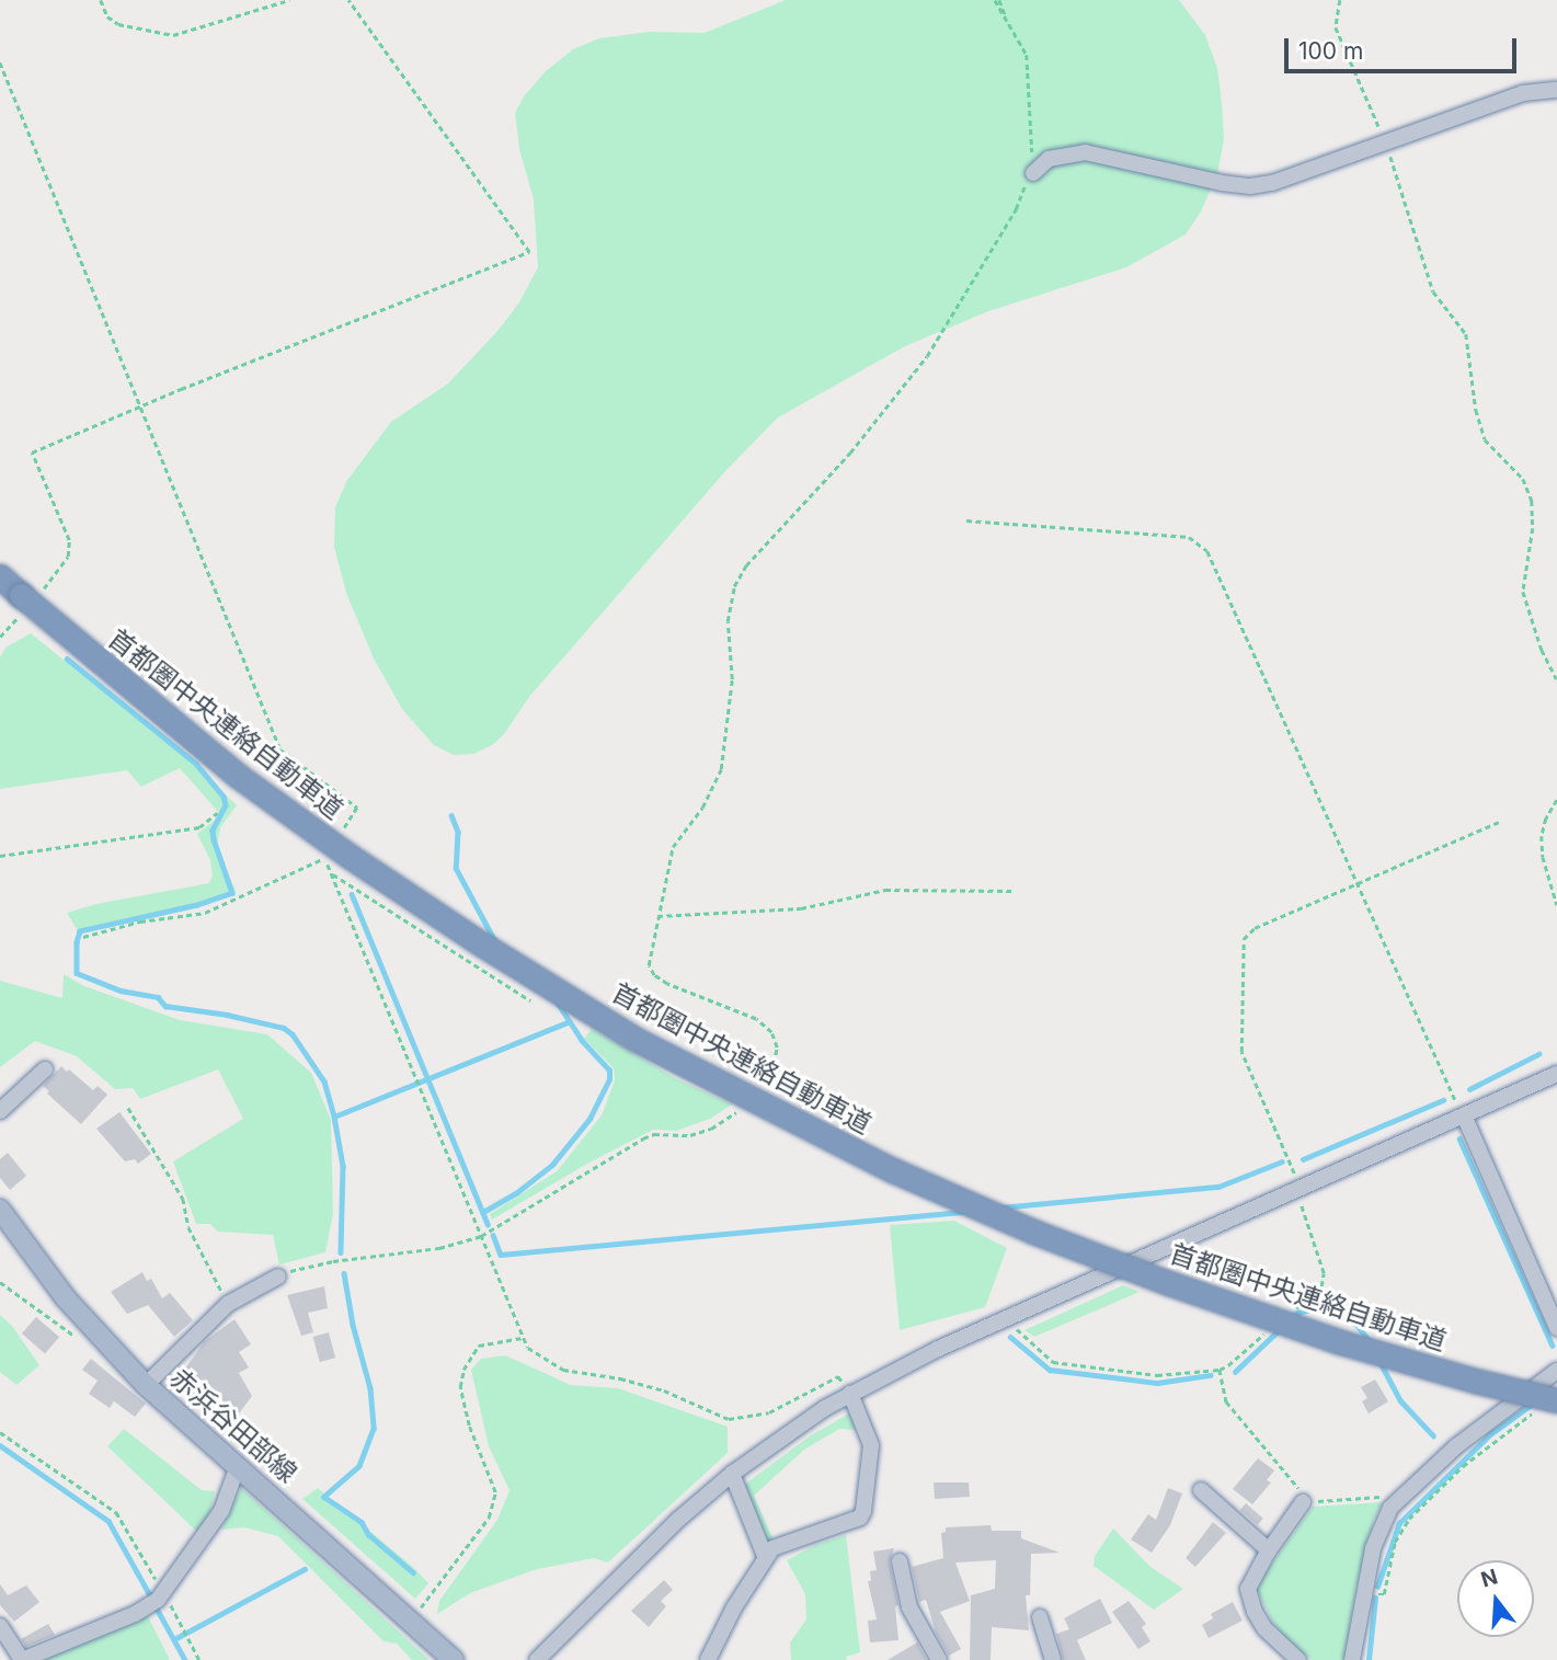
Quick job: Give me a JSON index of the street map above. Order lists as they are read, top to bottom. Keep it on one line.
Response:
{"streets":{"highway":["首都圏中央連絡自動車道"],"main road":["赤浜谷田部線"]},"scale_bar":"100 m","north":"top"}
